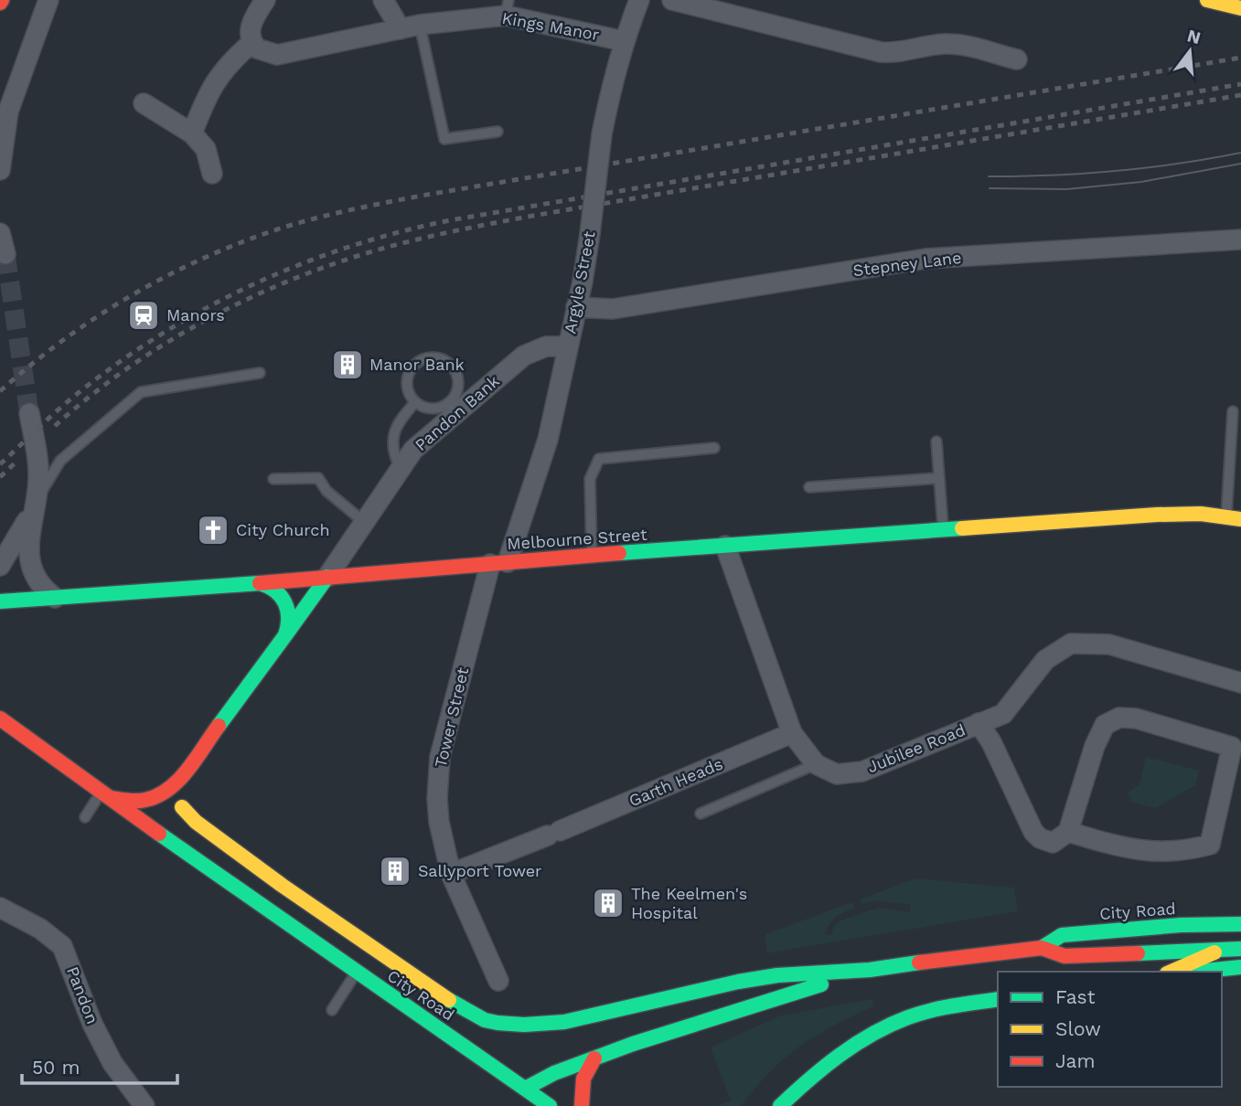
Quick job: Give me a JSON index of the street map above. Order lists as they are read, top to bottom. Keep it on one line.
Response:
{"streets":{"main road":["Melbourne Street","City Road"],"street":["Kings Manor","Stepney Lane","Argyle Street","Pandon Bank","Tower Street","Jubilee Road","Garth Heads","Pandon"]},"crossings":[["Kings Manor","Argyle Street"],["Stepney Lane","Argyle Street"],["Argyle Street","Pandon Bank"],["Argyle Street","Melbourne Street"],["Argyle Street","Tower Street"],["Pandon Bank","Melbourne Street"],["Melbourne Street","Tower Street"],["Tower Street","Garth Heads"]],"places":{"station":["Manors"],"building":["Manor Bank","Sallyport Tower","The Keelmen's Hospital"],"church":["City Church"]},"legend":["Fast","Slow","Jam"],"scale_bar":"50 m","north":"top"}
